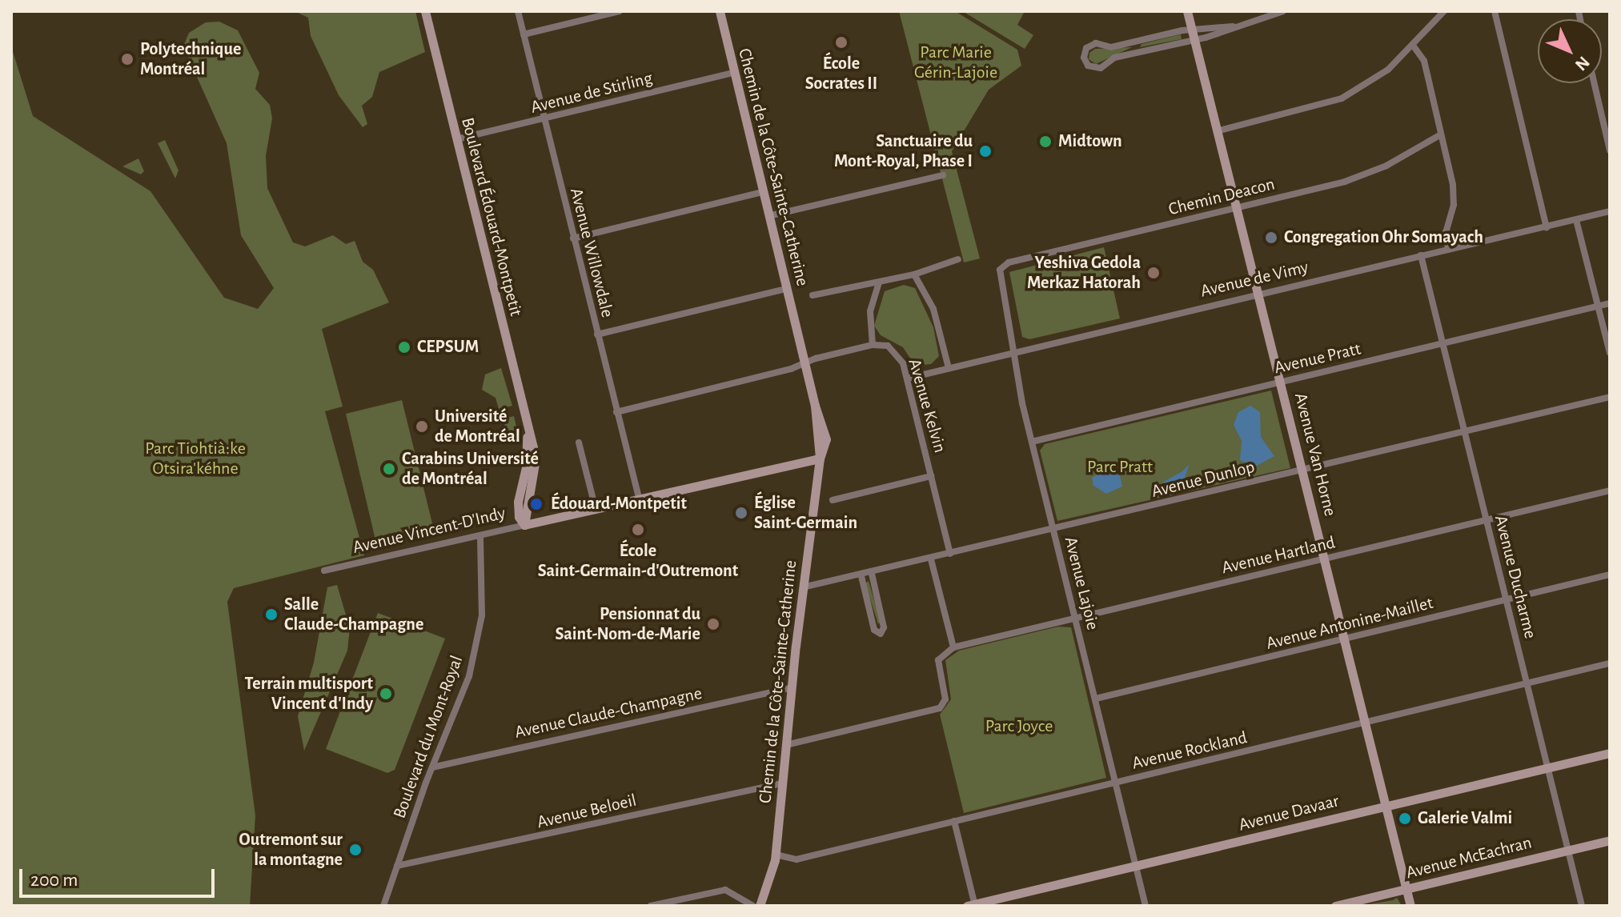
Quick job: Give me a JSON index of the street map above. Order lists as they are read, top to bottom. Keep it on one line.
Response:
{"streets":{"main road":["Chemin de la Côte-Sainte-Catherine","Boulevard Édouard-Montpetit","Avenue Van Horne","Avenue Vincent-D'Indy","Avenue Davaar","Avenue McEachran"],"street":["Avenue de Stirling","Chemin Deacon","Avenue Willowdale","Avenue de Vimy","Avenue Pratt","Avenue Kelvin","Avenue Dunlop","Avenue Hartland","Avenue Ducharme","Avenue Lajoie","Avenue Antonine-Maillet","Avenue Claude-Champagne","Boulevard du Mont-Royal","Avenue Rockland","Avenue Beloeil"]},"crossings":[["Avenue de Stirling","Chemin de la Côte-Sainte-Catherine"],["Avenue de Stirling","Boulevard Édouard-Montpetit"],["Avenue de Stirling","Avenue Willowdale"],["Chemin de la Côte-Sainte-Catherine","Avenue Dunlop"],["Chemin de la Côte-Sainte-Catherine","Avenue Vincent-D'Indy"],["Chemin de la Côte-Sainte-Catherine","Avenue Claude-Champagne"],["Chemin de la Côte-Sainte-Catherine","Avenue Rockland"],["Chemin de la Côte-Sainte-Catherine","Avenue Beloeil"],["Chemin Deacon","Avenue Van Horne"],["Chemin Deacon","Avenue Lajoie"],["Boulevard Édouard-Montpetit","Avenue Vincent-D'Indy"],["Avenue Willowdale","Avenue Vincent-D'Indy"],["Avenue de Vimy","Avenue Kelvin"],["Avenue de Vimy","Avenue Van Horne"],["Avenue de Vimy","Avenue Ducharme"],["Avenue de Vimy","Avenue Lajoie"],["Avenue Pratt","Avenue Van Horne"],["Avenue Pratt","Avenue Ducharme"],["Avenue Pratt","Avenue Lajoie"],["Avenue Kelvin","Avenue Dunlop"],["Avenue Van Horne","Avenue Dunlop"],["Avenue Van Horne","Avenue Hartland"],["Avenue Van Horne","Avenue Antonine-Maillet"],["Avenue Van Horne","Avenue Rockland"],["Avenue Van Horne","Avenue Davaar"],["Avenue Van Horne","Avenue McEachran"],["Avenue Dunlop","Avenue Ducharme"],["Avenue Dunlop","Avenue Lajoie"],["Avenue Vincent-D'Indy","Boulevard du Mont-Royal"],["Avenue Hartland","Avenue Ducharme"],["Avenue Hartland","Avenue Lajoie"],["Avenue Ducharme","Avenue Antonine-Maillet"],["Avenue Ducharme","Avenue Rockland"],["Avenue Ducharme","Avenue Davaar"],["Avenue Ducharme","Avenue McEachran"],["Avenue Lajoie","Avenue Antonine-Maillet"],["Avenue Lajoie","Avenue Rockland"],["Avenue Lajoie","Avenue Davaar"],["Avenue Claude-Champagne","Boulevard du Mont-Royal"],["Boulevard du Mont-Royal","Avenue Beloeil"],["Avenue Rockland","Avenue Davaar"]],"parks":["Parc Marie Gérin-Lajoie","Parc Tiohtià:ke Otsira'kéhne","Parc Pratt","Parc Joyce"],"places":["École Socrates II","Polytechnique Montréal","Midtown","Sanctuaire du Mont-Royal, Phase I","Congregation Ohr Somayach","Yeshiva Gedola Merkaz Hatorah","CEPSUM","Université de Montréal","Carabins Université de Montréal","Édouard-Montpetit","Église Saint-Germain","École Saint-Germain-d'Outremont","Salle Claude-Champagne","Pensionnat du Saint-Nom-de-Marie","Terrain multisport Vincent d'Indy","Galerie Valmi","Outremont sur la montagne"],"scale_bar":"200 m","north":"bottom right"}
